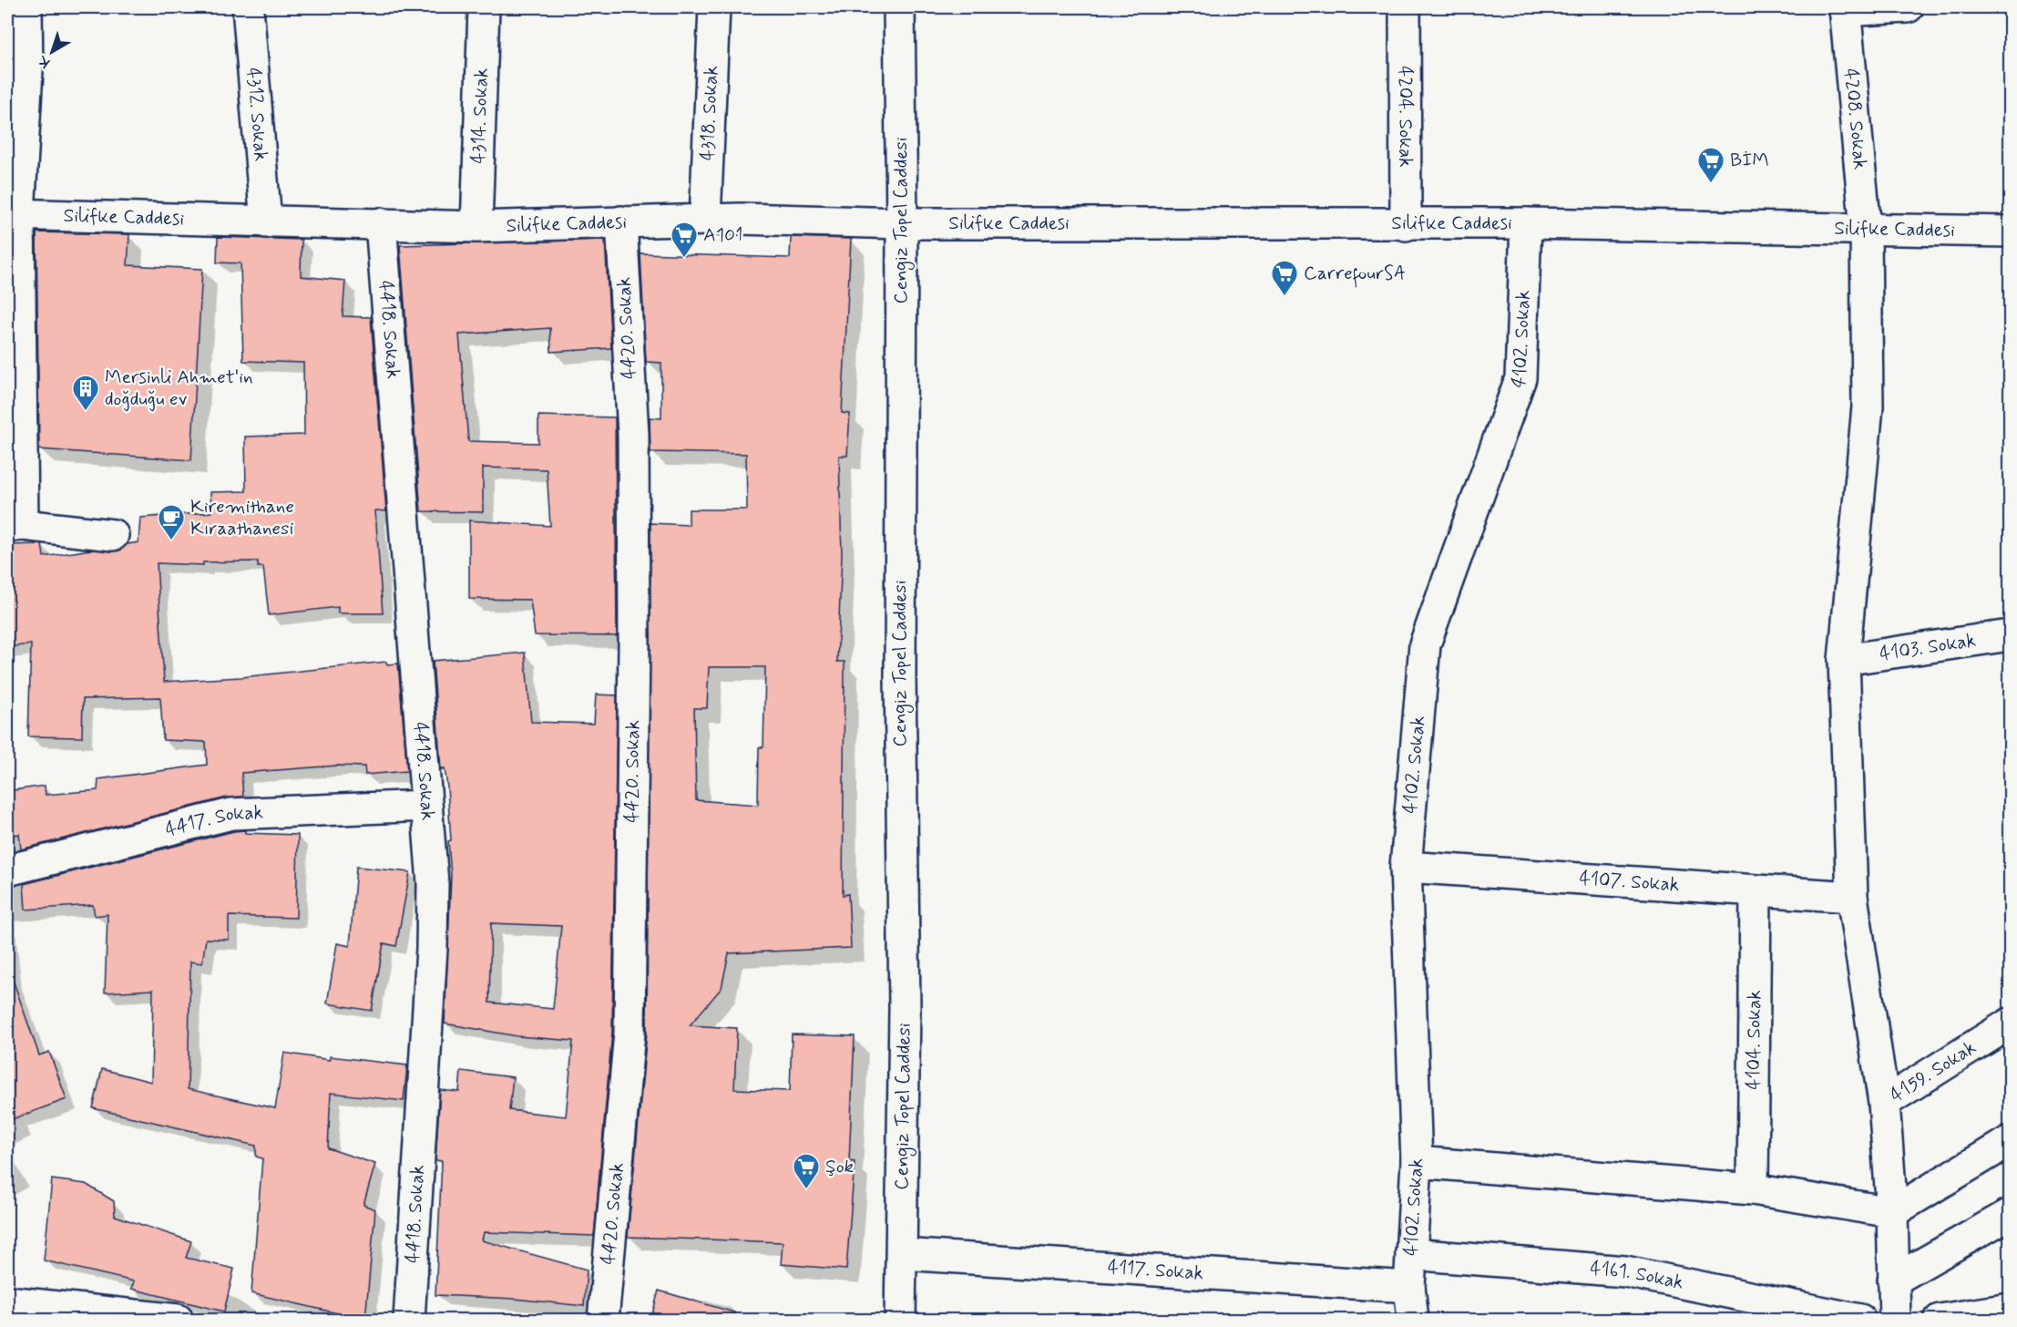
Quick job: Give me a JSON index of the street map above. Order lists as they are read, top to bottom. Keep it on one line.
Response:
{"streets":{"street":["4318. Sokak","4312. Sokak","4204. Sokak","4314. Sokak","4208. Sokak","Silifke Caddesi","Cengiz Topel Caddesi","4420. Sokak","4418. Sokak","4102. Sokak","4103. Sokak","4417. Sokak","4107. Sokak","4104. Sokak","4159. Sokak","4117. Sokak","4161. Sokak"]},"crossings":[["4318. Sokak","Silifke Caddesi"],["4312. Sokak","Silifke Caddesi"],["4204. Sokak","Silifke Caddesi"],["4314. Sokak","Silifke Caddesi"],["4208. Sokak","Silifke Caddesi"],["4208. Sokak","4103. Sokak"],["4208. Sokak","4107. Sokak"],["4208. Sokak","4159. Sokak"],["Silifke Caddesi","Cengiz Topel Caddesi"],["Silifke Caddesi","4420. Sokak"],["Silifke Caddesi","4418. Sokak"],["Silifke Caddesi","4102. Sokak"],["Cengiz Topel Caddesi","4117. Sokak"],["4418. Sokak","4417. Sokak"],["4102. Sokak","4107. Sokak"],["4102. Sokak","4117. Sokak"],["4102. Sokak","4161. Sokak"],["4107. Sokak","4104. Sokak"]],"places":{"supermarket":["BİM","A101","CarrefourSA","Şok"],"building":["Mersinli Ahmet'in doğduğu ev"],"cafe":["Kiremithane Kıraathanesi"]},"north":"bottom left"}
